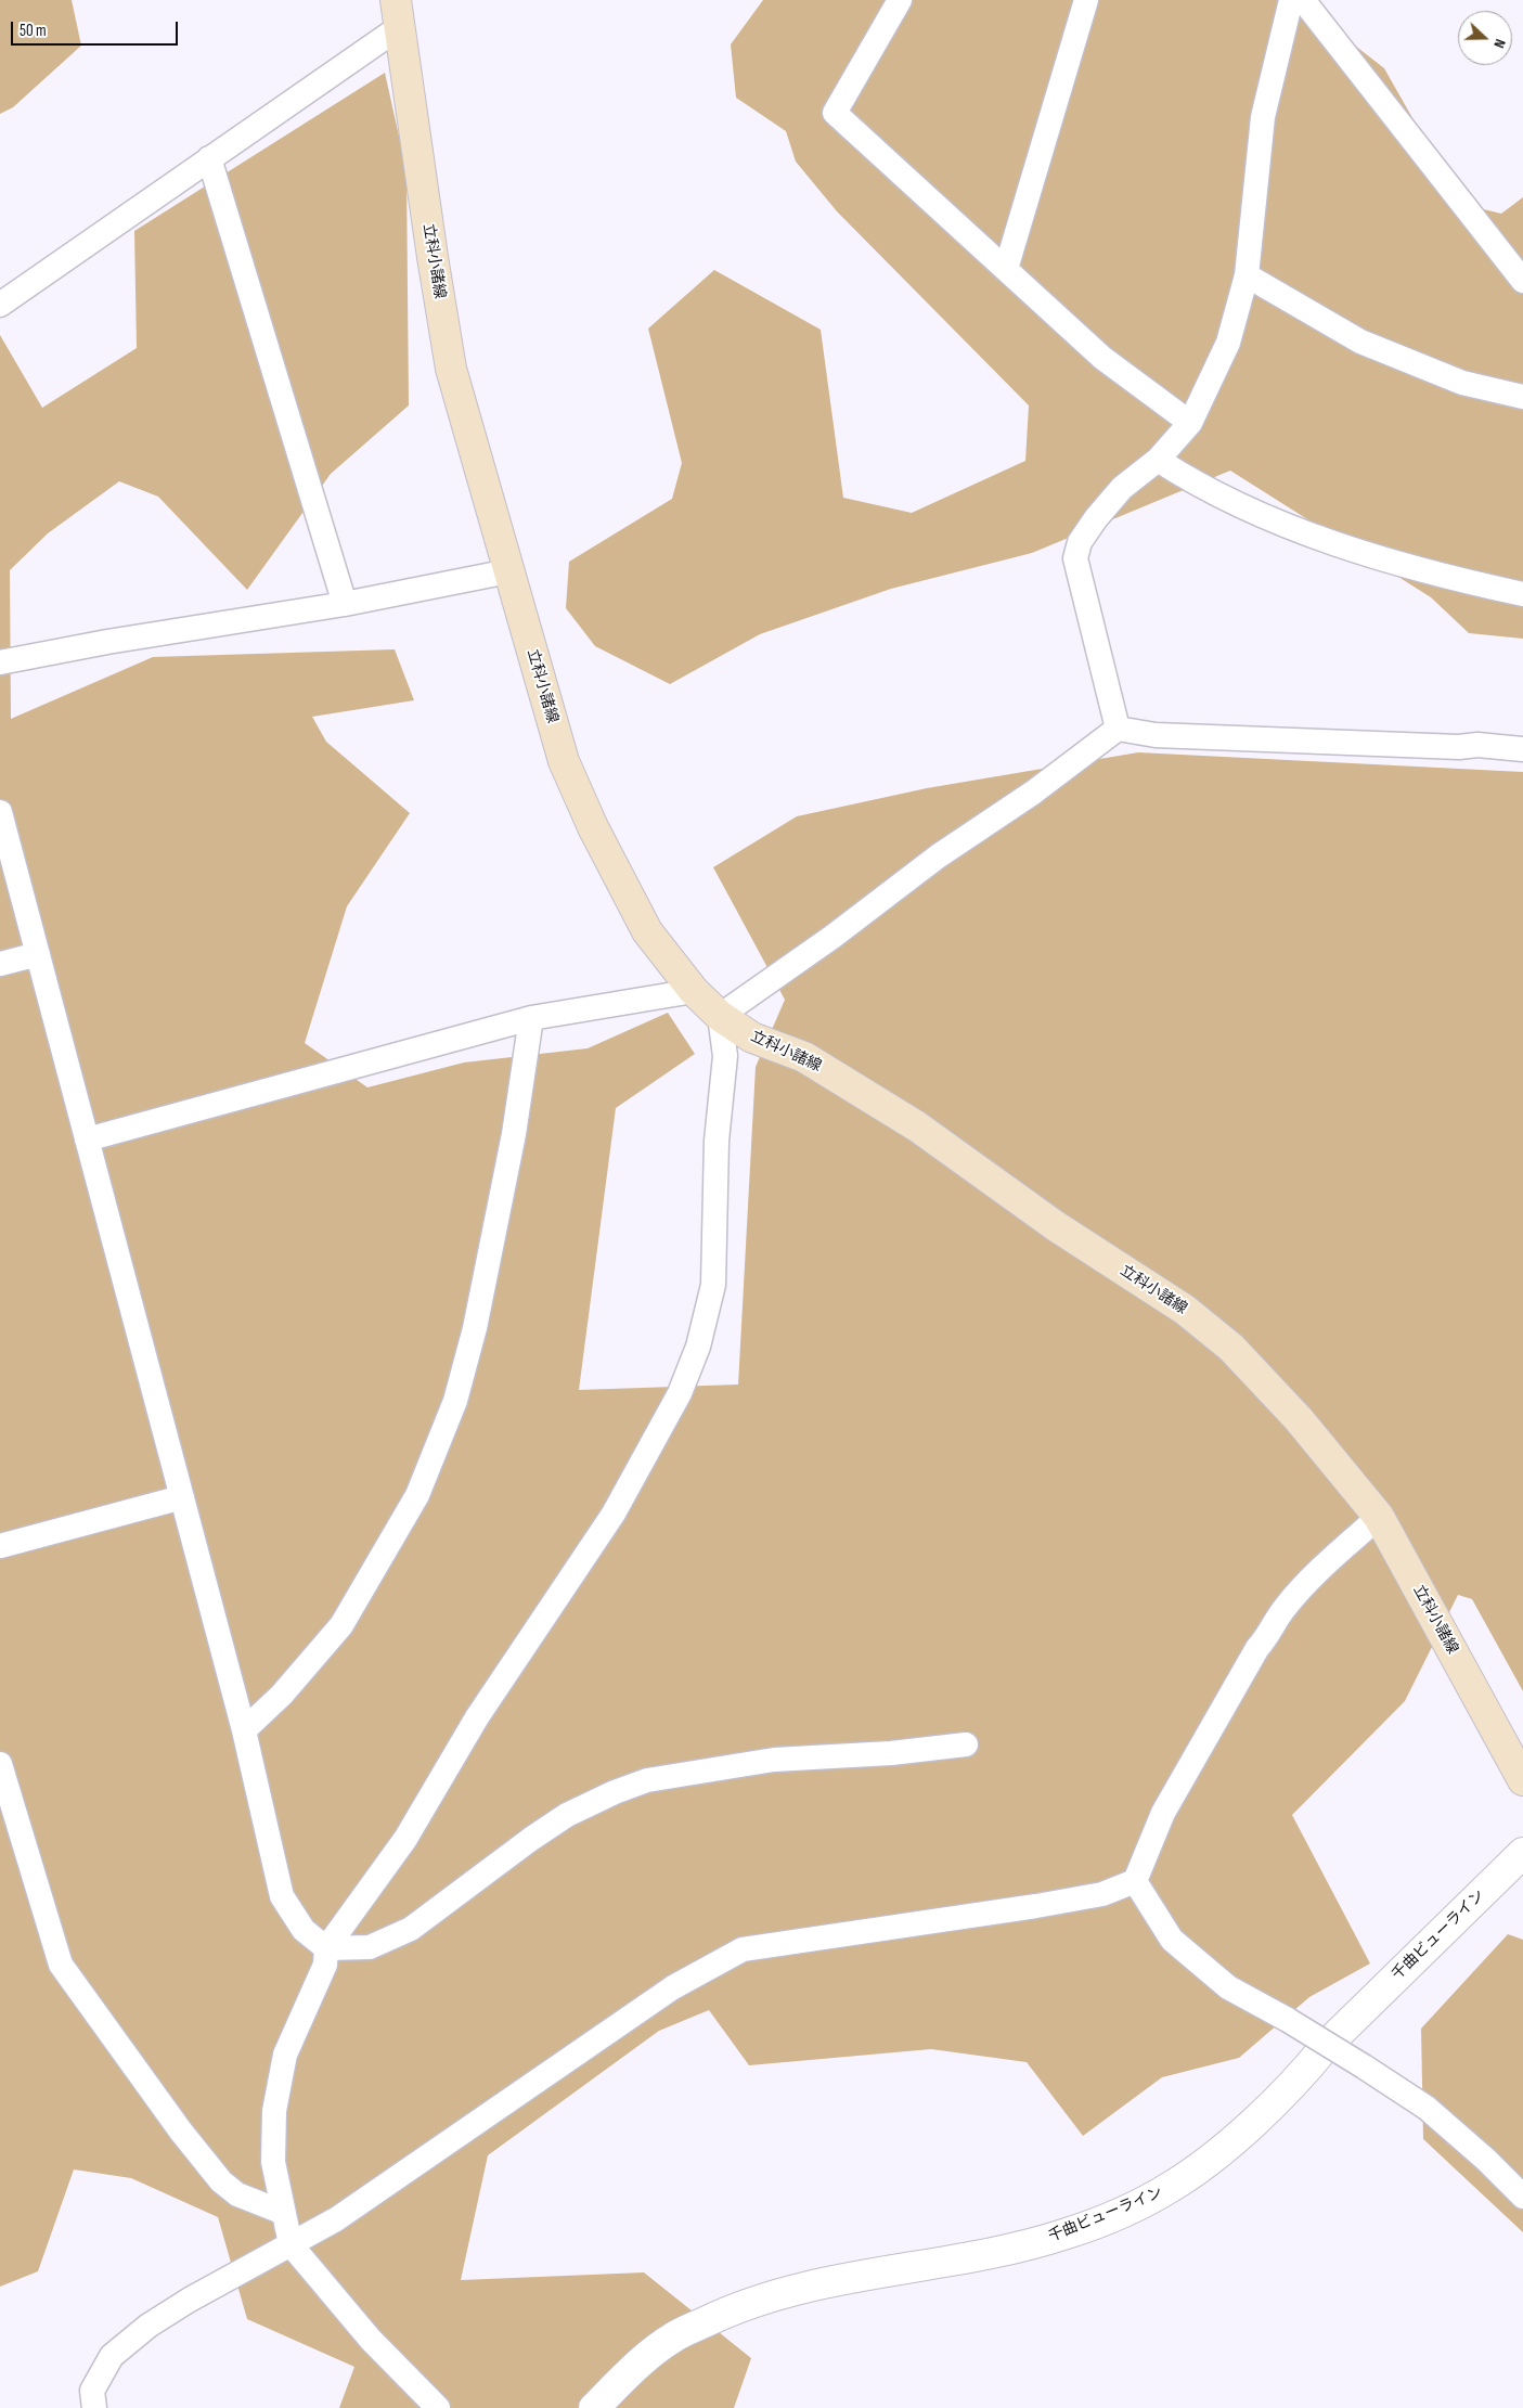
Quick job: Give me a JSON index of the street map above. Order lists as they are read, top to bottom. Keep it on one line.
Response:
{"streets":{"main road":["立科小諸線"],"street":["千曲ビューライン"]},"scale_bar":"50 m","north":"right"}
